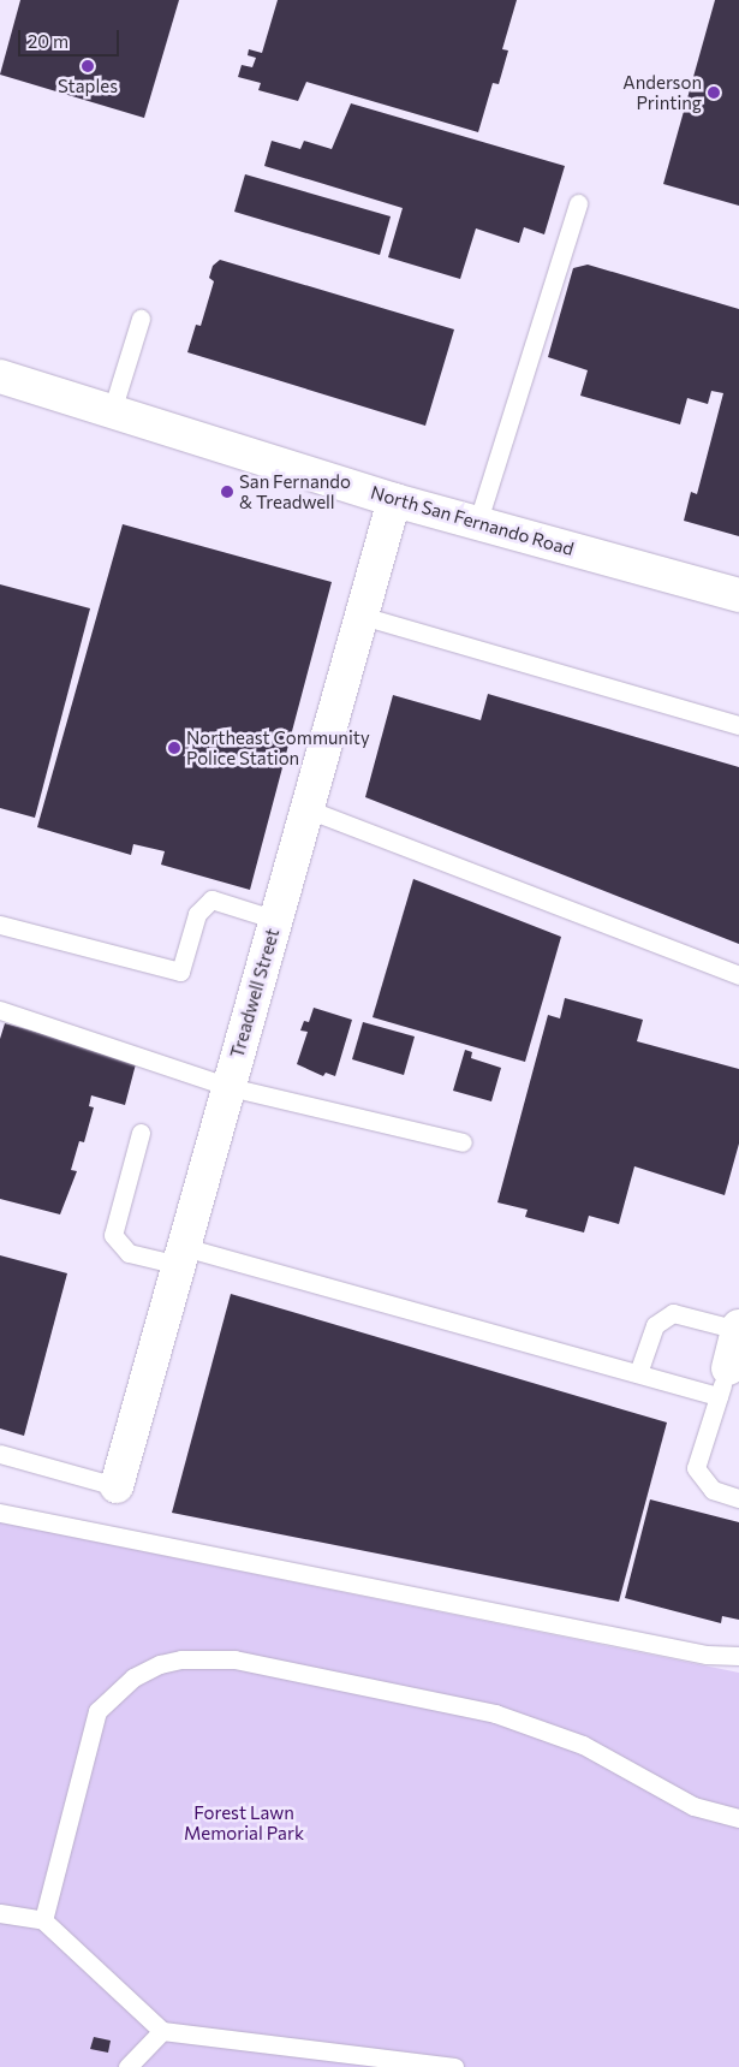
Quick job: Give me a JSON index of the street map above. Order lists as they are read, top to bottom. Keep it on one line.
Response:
{"streets":{"street":["North San Fernando Road","Treadwell Street"]},"crossings":[["North San Fernando Road","Treadwell Street"]],"parks":["Forest Lawn Memorial Park"],"places":["Staples","Anderson Printing","San Fernando & Treadwell","Northeast Community Police Station"],"scale_bar":"20 m"}
